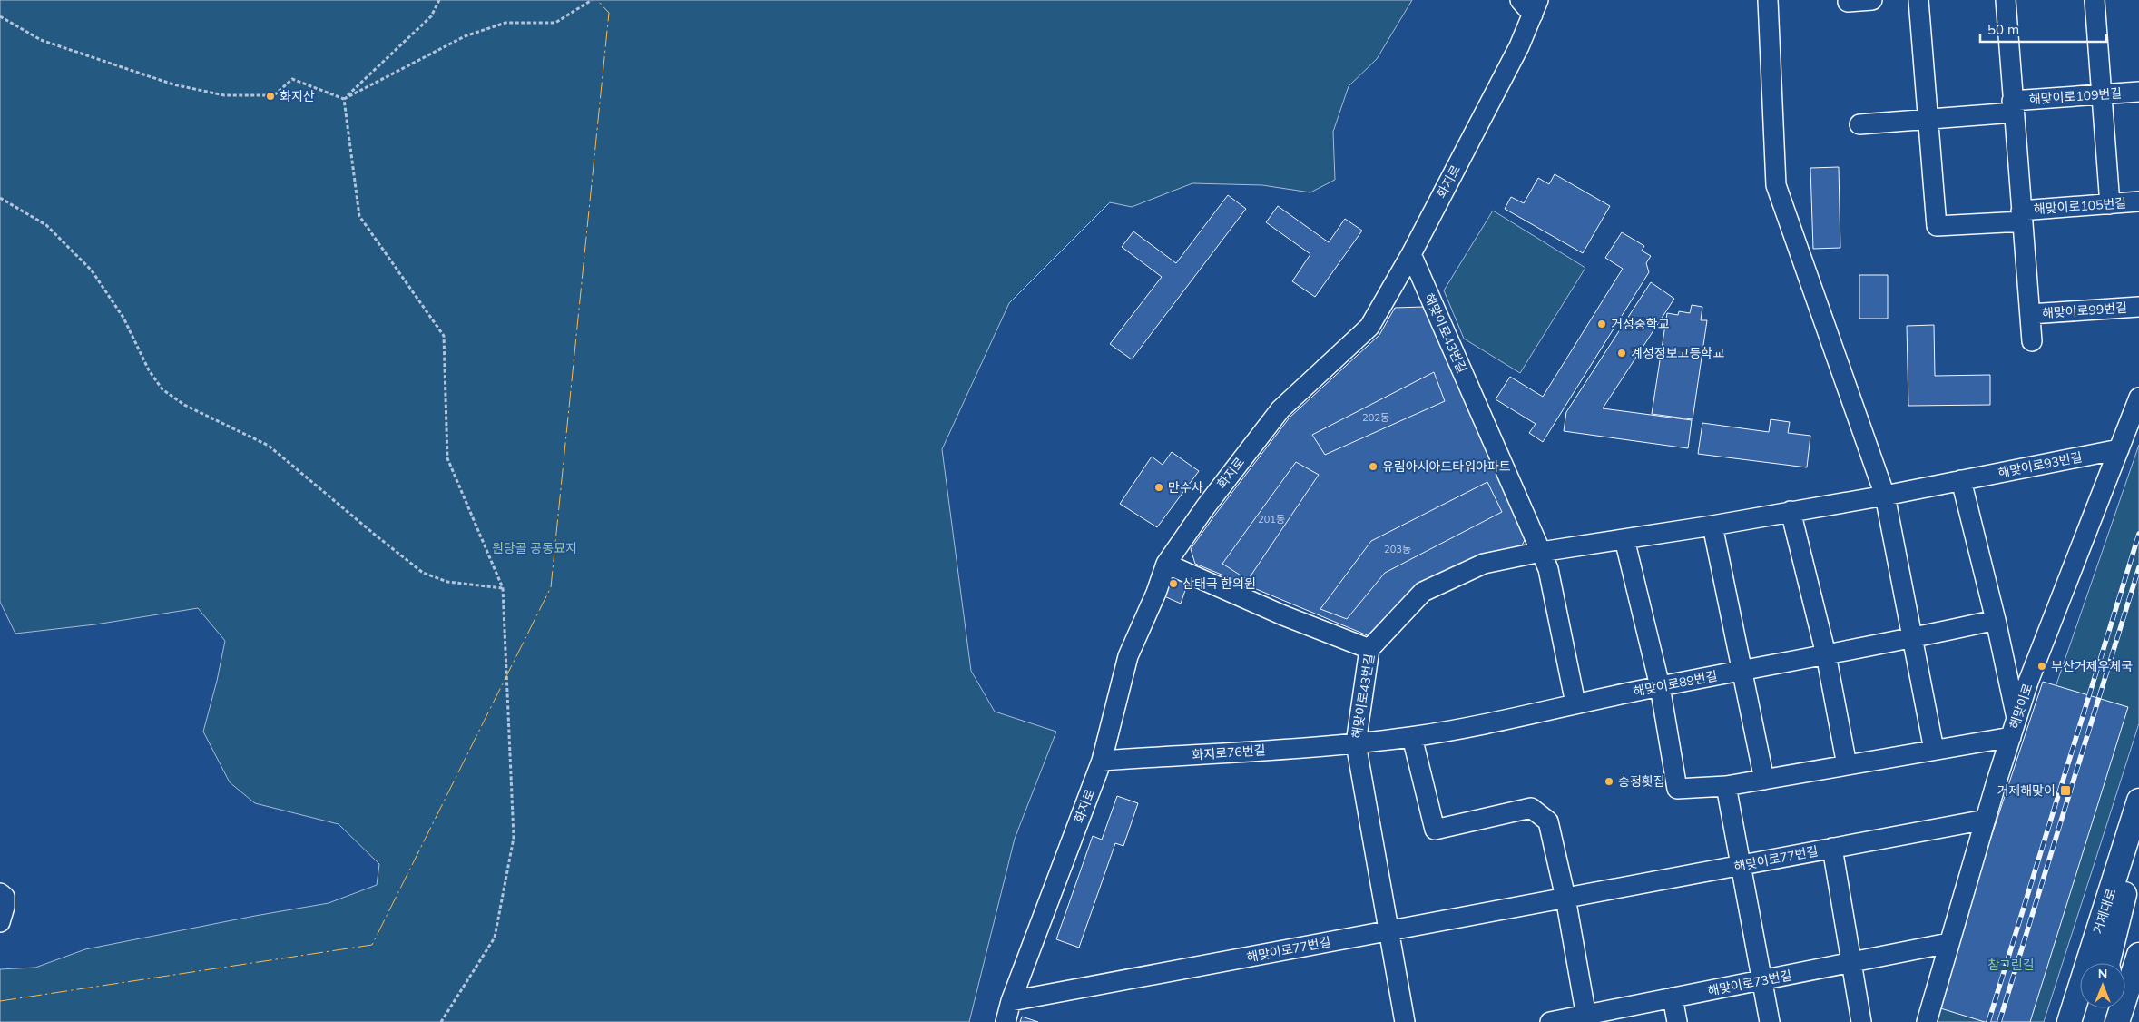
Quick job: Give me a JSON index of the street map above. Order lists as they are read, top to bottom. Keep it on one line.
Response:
{"streets":{"main road":["거제대로"],"street":["해맞이로109번길","화지로","해맞이로105번길","해맞이로99번길","해맞이로43번길","해맞이로93번길","해맞이로89번길","해맞이로","화지로76번길","해맞이로77번길","해맞이로73번길"]},"crossings":[["해맞이로109번길","해맞이로105번길"],["화지로","해맞이로43번길"],["화지로","화지로76번길"],["화지로","해맞이로77번길"],["해맞이로43번길","해맞이로93번길"],["해맞이로43번길","해맞이로89번길"],["해맞이로43번길","화지로76번길"],["해맞이로43번길","해맞이로77번길"],["해맞이로93번길","해맞이로"],["해맞이로89번길","화지로76번길"],["해맞이로","해맞이로77번길"],["해맞이로","해맞이로73번길"]],"parks":["원당골 공동묘지","참그린길"],"places":{"other":["화지산","거성중학교","계성정보고등학교","유림아시아드타워아파트","만수사","삼태극 한의원","부산거제우체국","송정횟집"],"transit":["거제해맞이"]},"house_numbers":["202동","201동","203동"],"scale_bar":"50 m","north":"top"}
